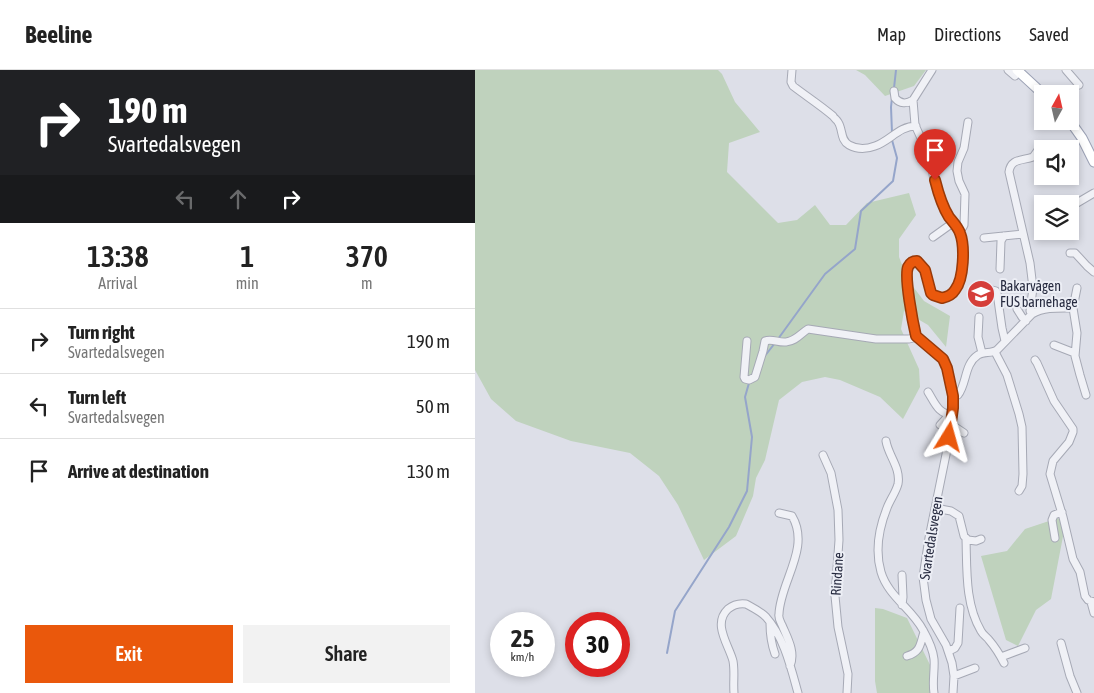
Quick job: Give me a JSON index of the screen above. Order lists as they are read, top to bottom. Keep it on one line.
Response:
{"streets":{"street":["Svartedalsvegen","Rindane"]},"places":{"school or university":["Bakarvågen FUS barnehage"]},"north":"top","page":{"header":"Beeline","nav":["Map","Directions","Saved"],"turn":["190 m","Svartedalsvegen"],"eta":["13:38","Arrival","1","min","370","m"],"list":[{"name":"Turn right","note":"Svartedalsvegen","value":"190 m"},{"name":"Turn left","note":"Svartedalsvegen","value":"50 m"},{"name":"Arrive at destination","value":"130 m"}],"speed":"25 km/h","limit":"30","buttons":["Exit","Share"]}}
